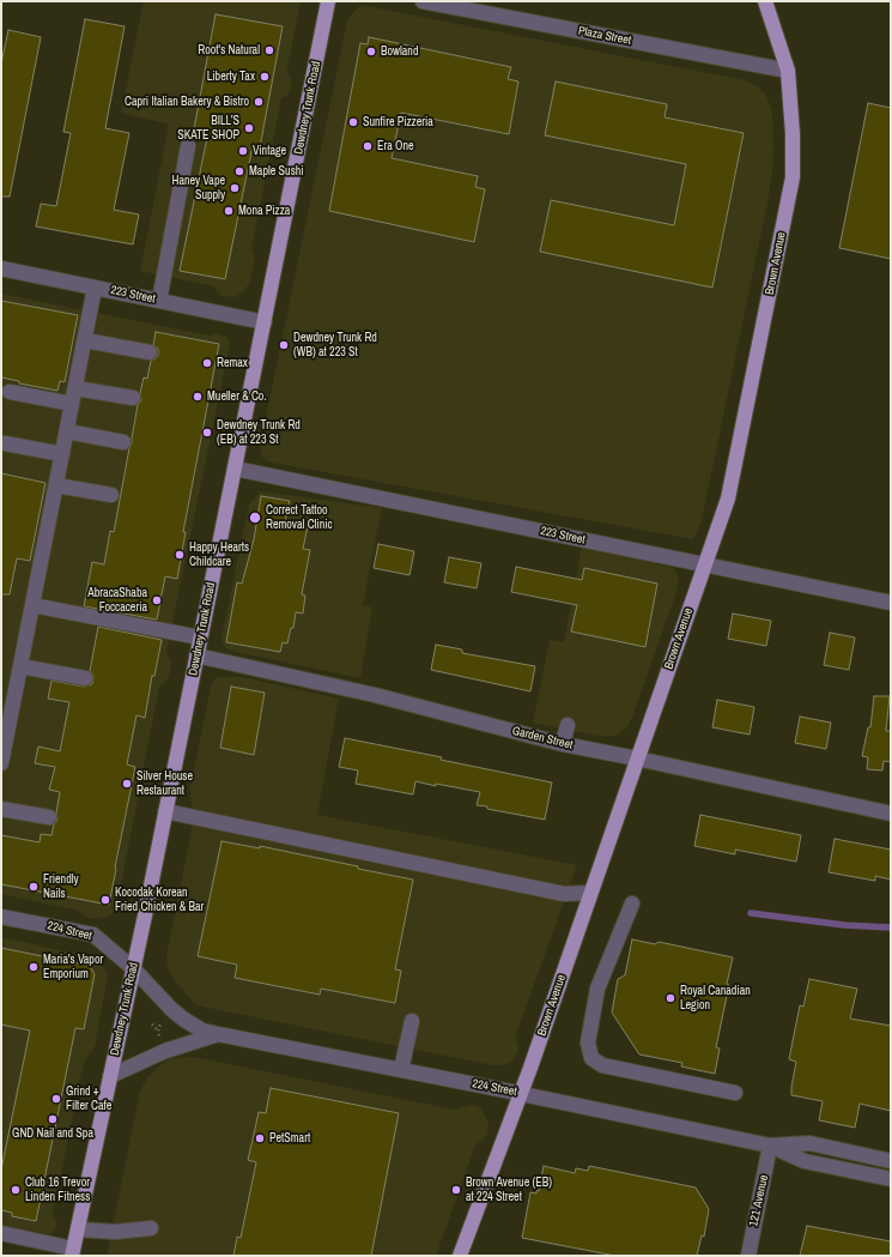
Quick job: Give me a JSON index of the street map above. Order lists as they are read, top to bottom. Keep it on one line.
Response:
{"streets":{"main road":["Dewdney Trunk Road","Brown Avenue"],"street":["Plaza Street","223 Street","Garden Street","224 Street","121 Avenue"]},"crossings":[["Plaza Street","Brown Avenue"],["Dewdney Trunk Road","223 Street"],["Dewdney Trunk Road","Garden Street"],["Dewdney Trunk Road","224 Street"],["Brown Avenue","223 Street"],["Brown Avenue","Garden Street"],["Brown Avenue","224 Street"],["224 Street","121 Avenue"]],"places":["Root's Natural","Bowland","Liberty Tax","Capri Italian Bakery & Bistro","Sunfire Pizzeria","BILL’S SKATE SHOP","Era One","Vintage","Maple Sushi","Haney Vape Supply","Mona Pizza","Dewdney Trunk Rd (WB) at 223 St","Remax","Mueller & Co.","Dewdney Trunk Rd (EB) at 223 St","Correct Tattoo Removal Clinic","Happy Hearts Childcare","AbracaShaba Foccaceria","Silver House Restaurant","Friendly Nails","Kocodak Korean Fried Chicken & Bar","Maria's Vapor Emporium","Royal Canadian Legion","Grind + Filter Cafe","GND Nail and Spa","PetSmart","Club 16 Trevor Linden Fitness","Brown Avenue (EB) at 224 Street"]}
